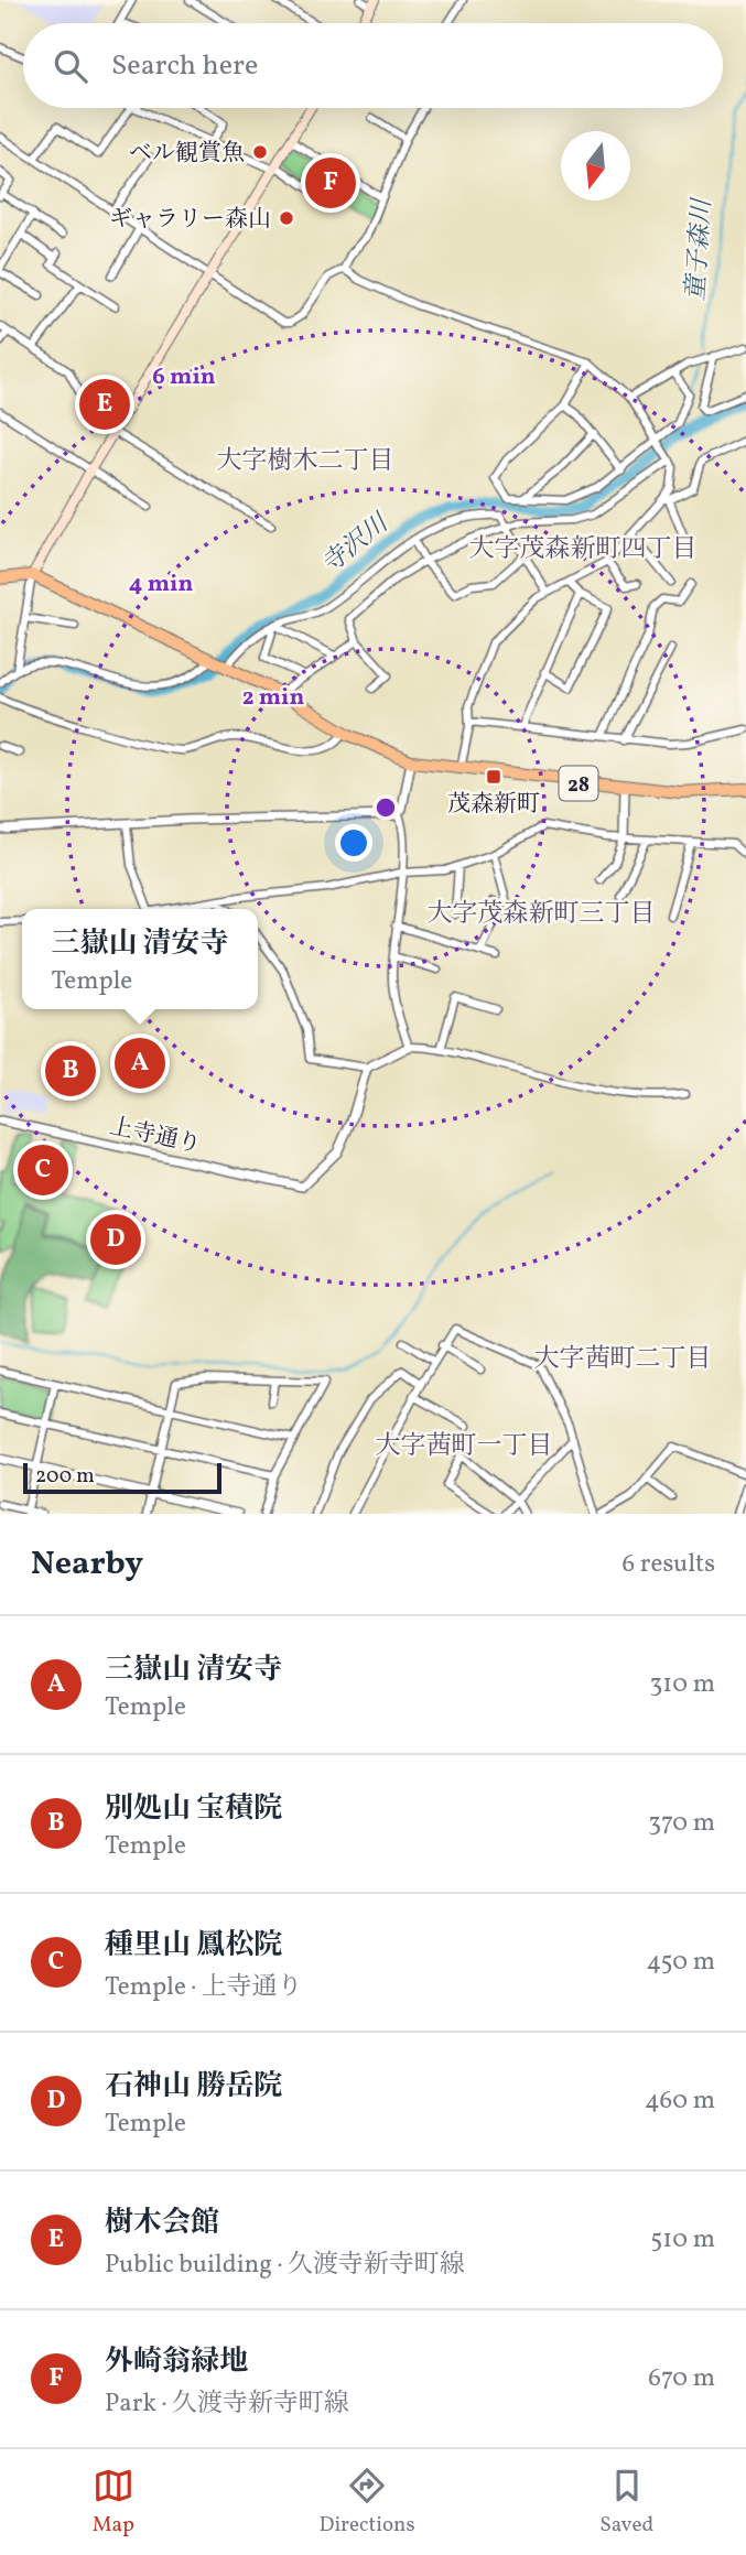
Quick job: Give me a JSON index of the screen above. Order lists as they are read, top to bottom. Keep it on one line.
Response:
{"streets":{"main road":["28"],"street":["上寺通り"]},"districts":["大字樹木二丁目","大字茂森新町四丁目","大字茂森新町三丁目","大字茜町二丁目","大字茜町一丁目"],"water":["童子森川","寺沢川"],"places":{"other":["ベル観賞魚","ギャラリー森山"],"transit":["茂森新町"]},"scale_bar":"200 m","north":"bottom","page":{"search":"Search here","pins":["F","E","A","B","C","D"],"popup":["三嶽山 清安寺","Temple"],"scale":"200 m","heading":["Nearby","6 results"],"list":[{"mark":"A","name":"三嶽山 清安寺","note":"Temple","value":"310 m"},{"mark":"B","name":"別処山 宝積院","note":"Temple","value":"370 m"},{"mark":"C","name":"種里山 鳳松院","note":"Temple · 上寺通り","value":"450 m"},{"mark":"D","name":"石神山 勝岳院","note":"Temple","value":"460 m"},{"mark":"E","name":"樹木会館","note":"Public building · 久渡寺新寺町線","value":"510 m"},{"mark":"F","name":"外崎翁緑地","note":"Park · 久渡寺新寺町線","value":"670 m"}],"nav":["Map","Directions","Saved"]},"rings":["6 min","4 min","2 min"]}
